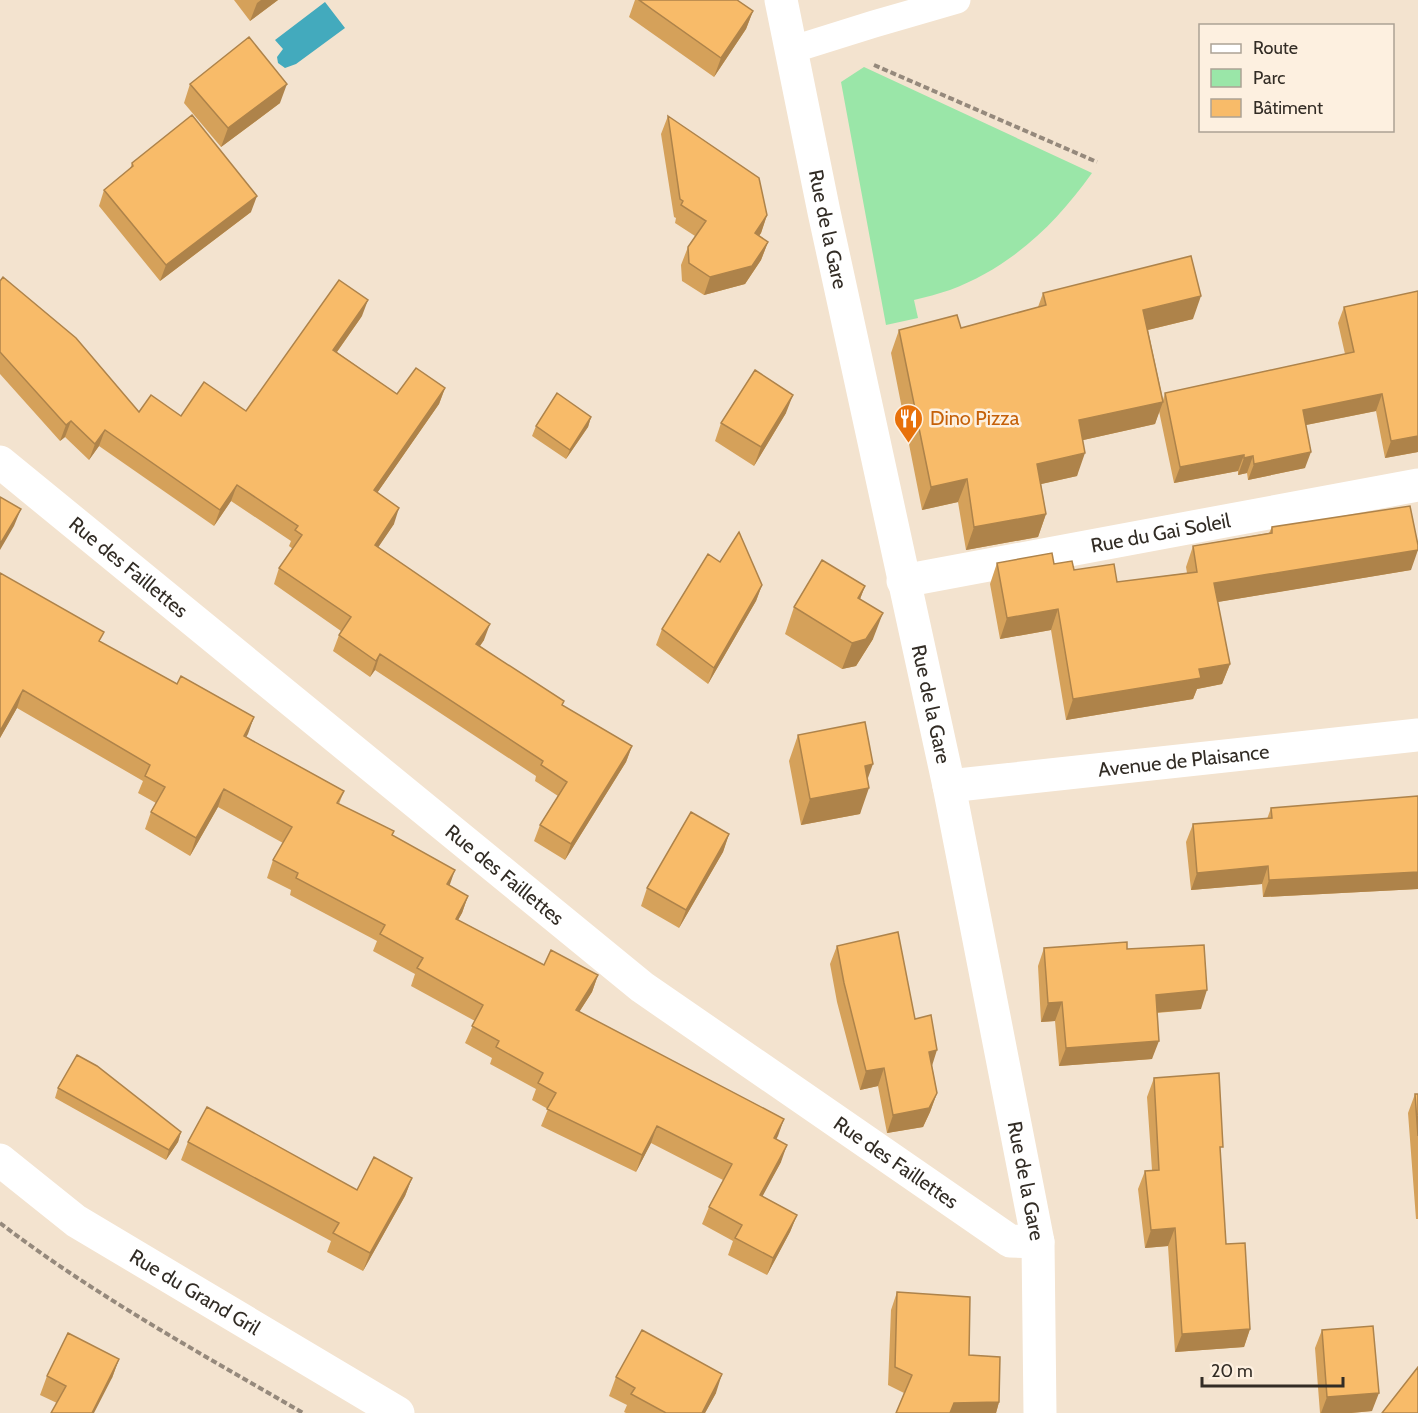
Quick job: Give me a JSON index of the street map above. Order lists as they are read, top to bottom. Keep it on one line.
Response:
{"streets":{"street":["Rue de la Gare","Rue du Gai Soleil","Rue des Faillettes","Avenue de Plaisance","Rue du Grand Gril"]},"crossings":[["Rue de la Gare","Rue du Gai Soleil"],["Rue de la Gare","Rue des Faillettes"],["Rue de la Gare","Avenue de Plaisance"]],"places":{"restaurant":["Dino Pizza"]},"legend":["Route","Parc","Bâtiment"],"scale_bar":"20 m"}
